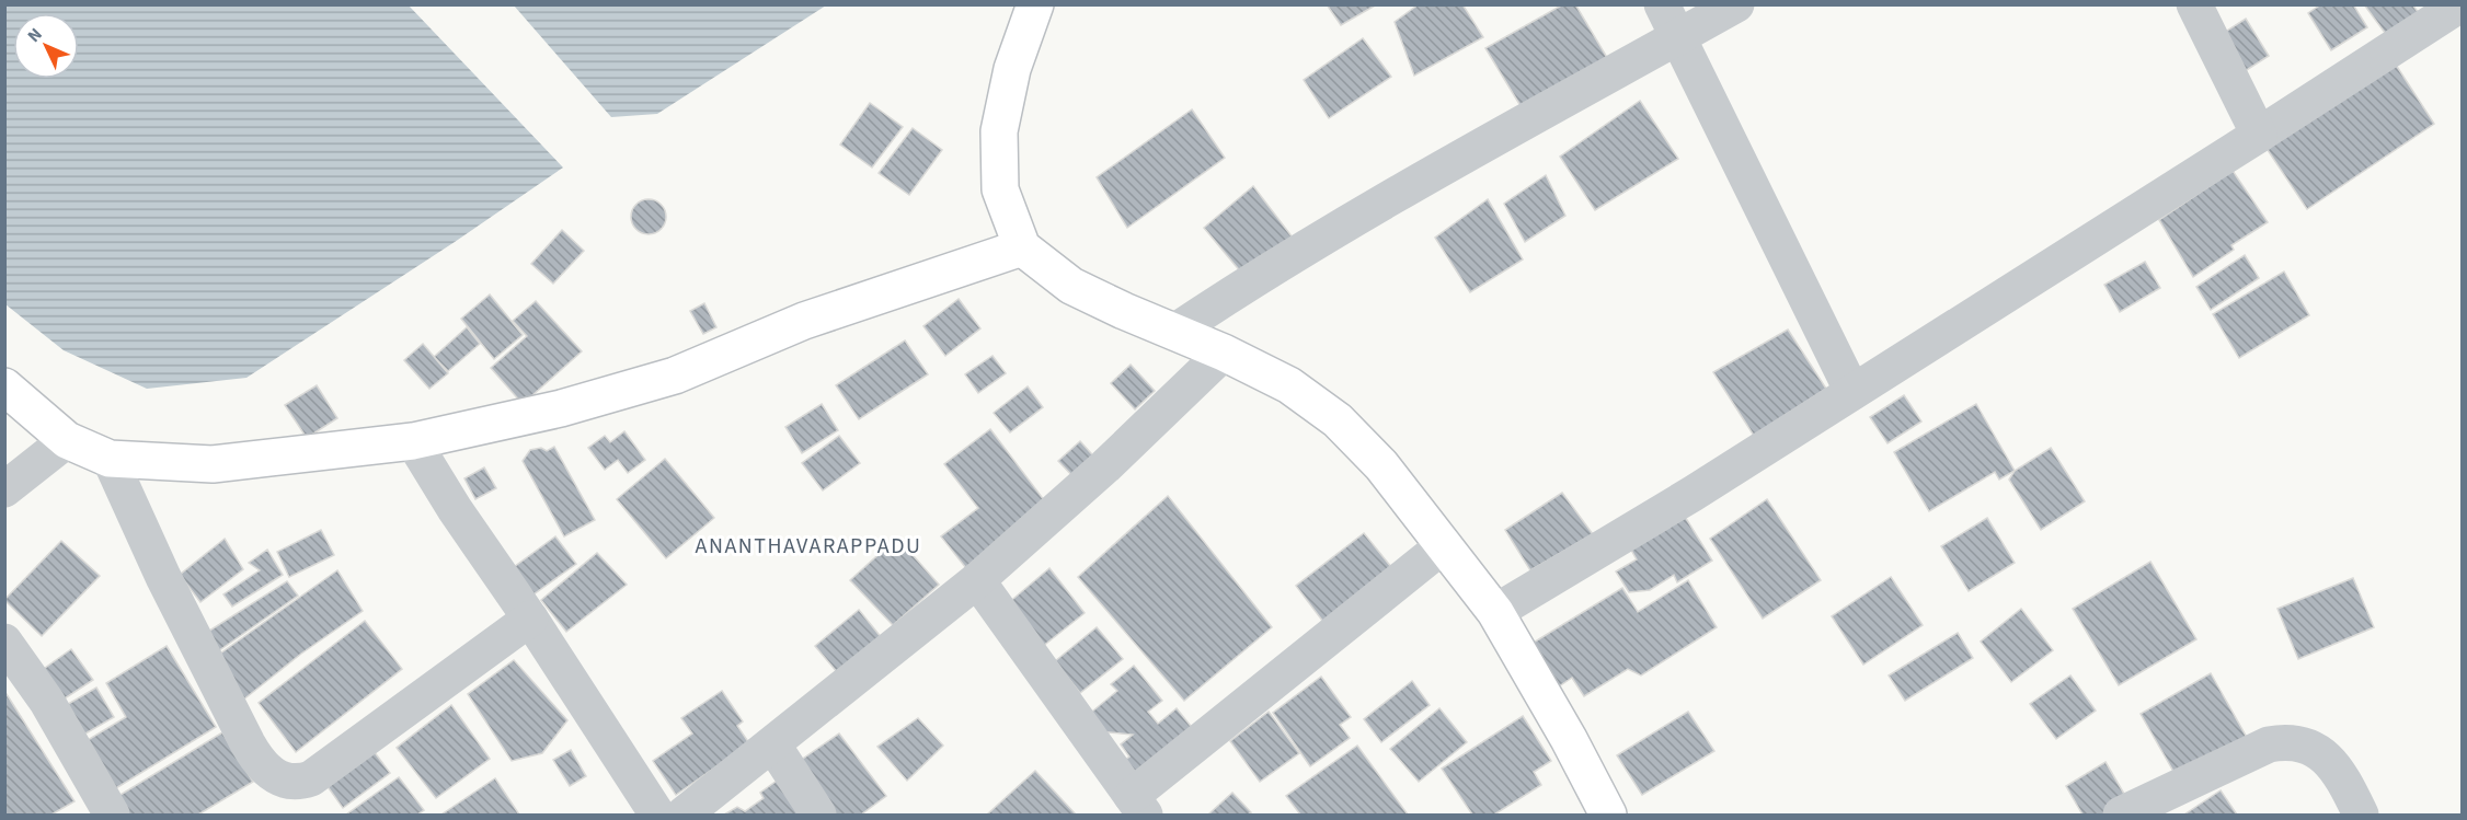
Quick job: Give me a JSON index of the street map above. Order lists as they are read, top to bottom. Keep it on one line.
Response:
{"districts":["ANANTHAVARAPPADU"],"north":"top left"}
